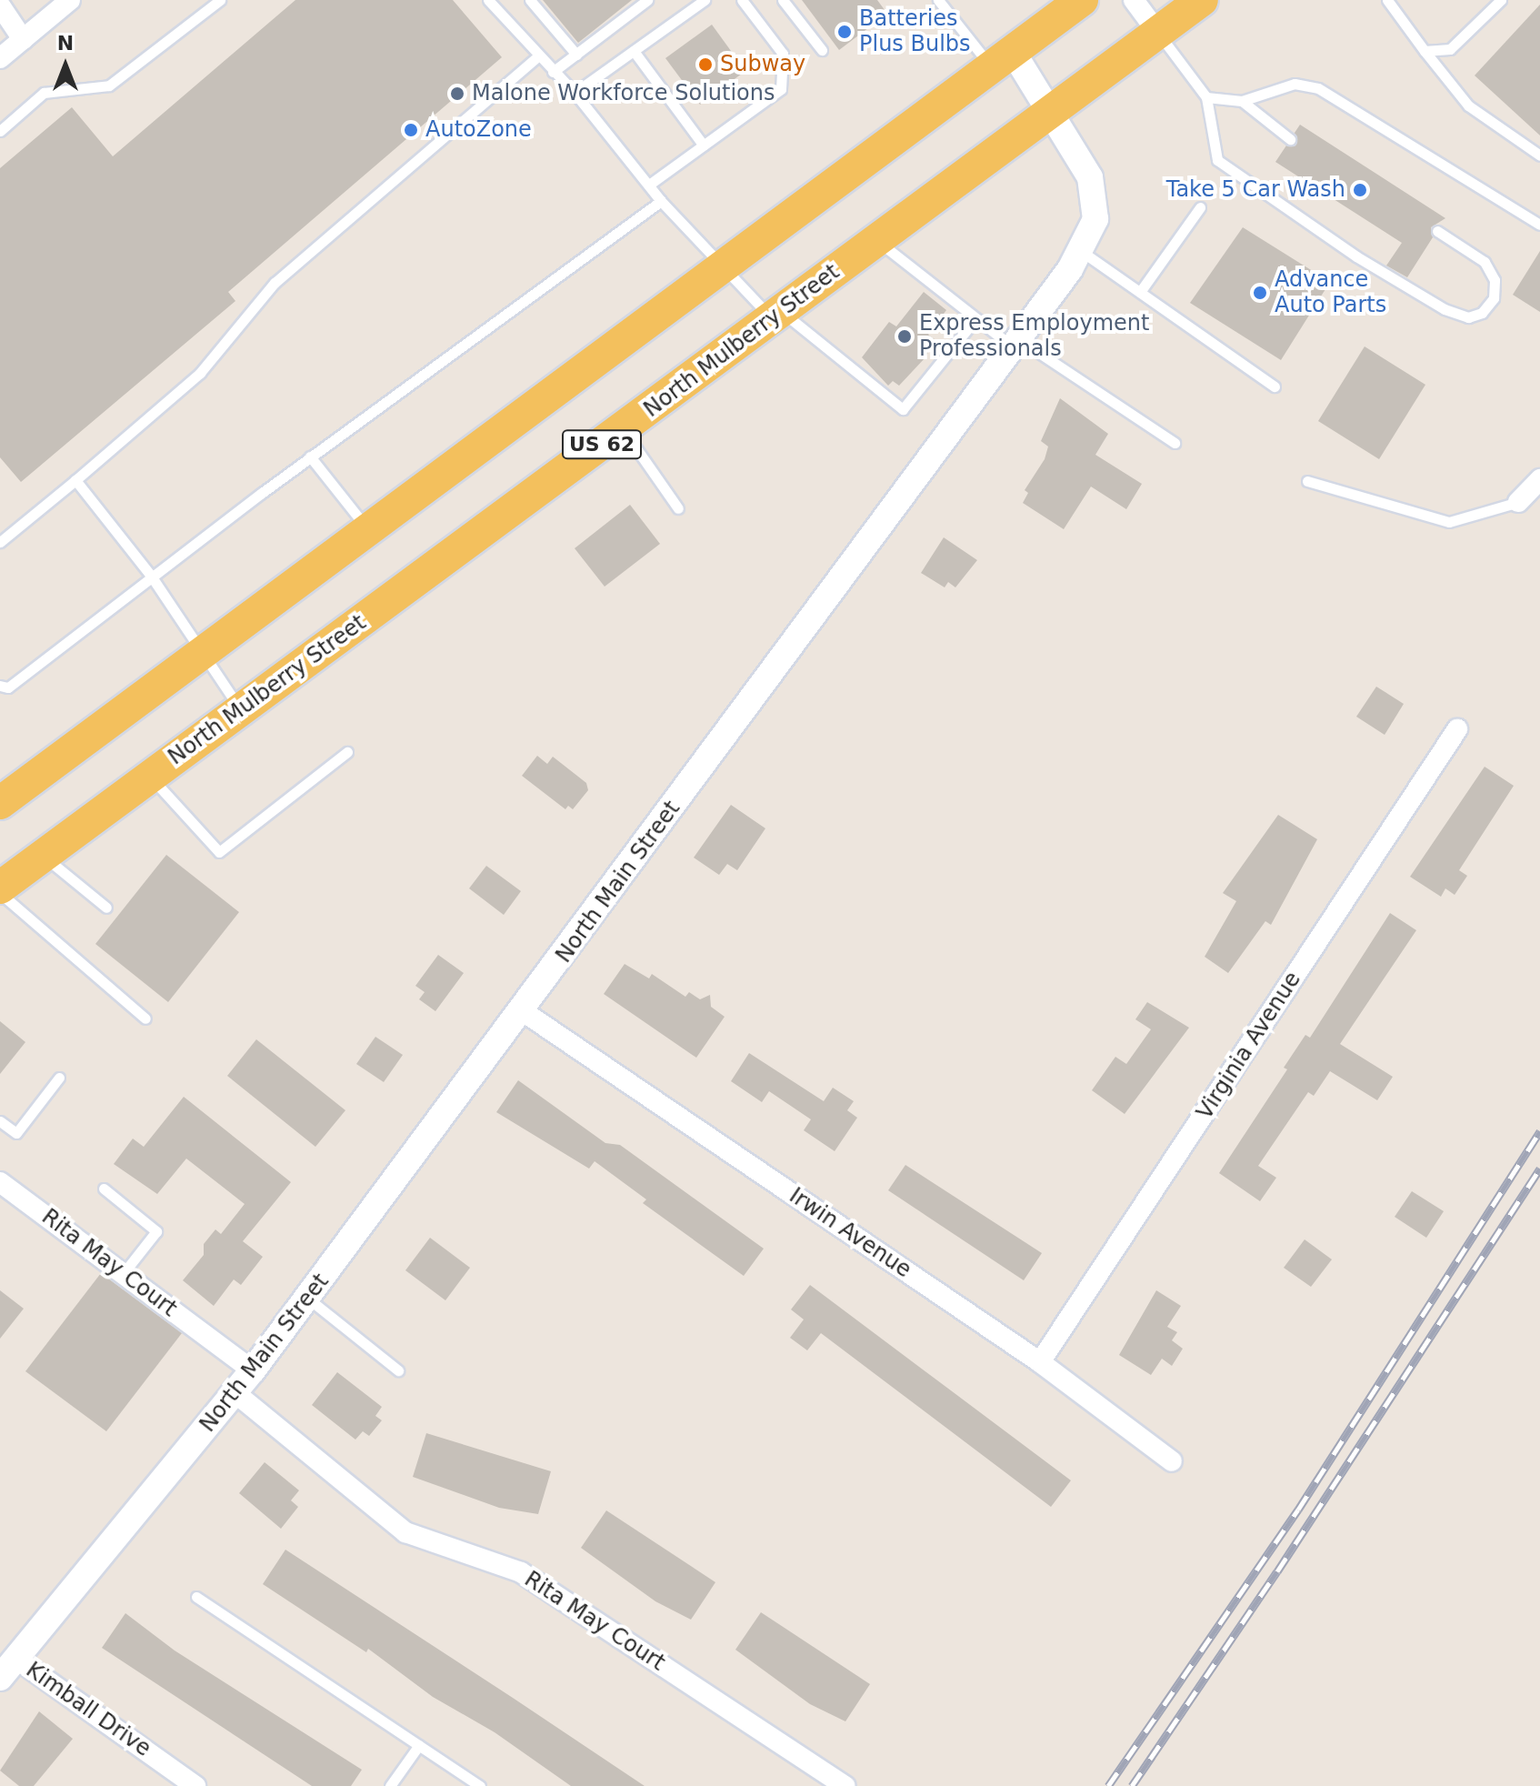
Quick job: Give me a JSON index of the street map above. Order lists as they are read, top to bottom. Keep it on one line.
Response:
{"streets":{"main road":["North Mulberry Street","US 62"],"street":["North Main Street","Virginia Avenue","Irwin Avenue","Rita May Court","Kimball Drive"]},"crossings":[["North Mulberry Street","North Main Street"],["North Main Street","Irwin Avenue"],["North Main Street","Rita May Court"],["North Main Street","Kimball Drive"],["Virginia Avenue","Irwin Avenue"]],"places":["Batteries Plus Bulbs","Subway","Malone Workforce Solutions","AutoZone","Take 5 Car Wash","Advance Auto Parts","Express Employment Professionals"],"north":"top"}
